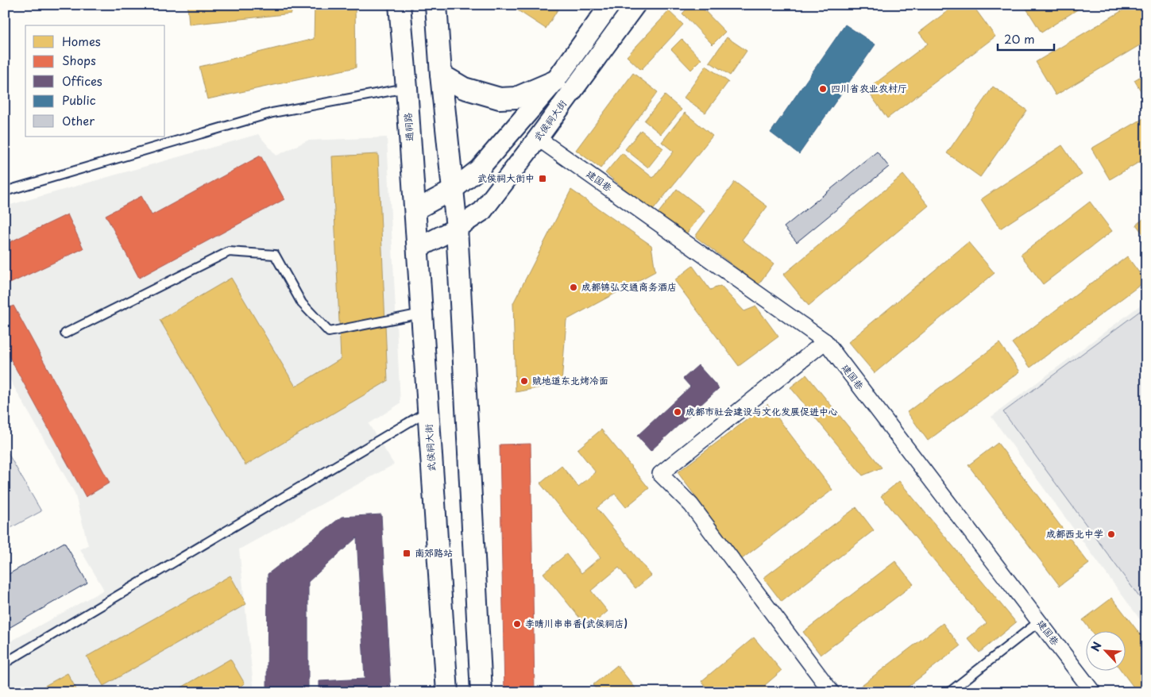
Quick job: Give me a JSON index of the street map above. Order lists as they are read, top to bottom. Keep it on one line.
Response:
{"streets":{"main road":["武侯祠大街","通祠路"],"street":["建国巷"]},"crossings":[["武侯祠大街","通祠路"],["武侯祠大街","建国巷"]],"places":{"other":["四川省农业农村厅","成都锦弘交通商务酒店","贼地道东北烤冷面","成都市社会建设与文化发展促进中心","成都西北中学","李晴川串串香(武侯祠店)"],"transit":["武侯祠大街中","南郊路站"]},"legend":["Homes","Shops","Offices","Public","Other"],"scale_bar":"20 m","north":"top left"}
